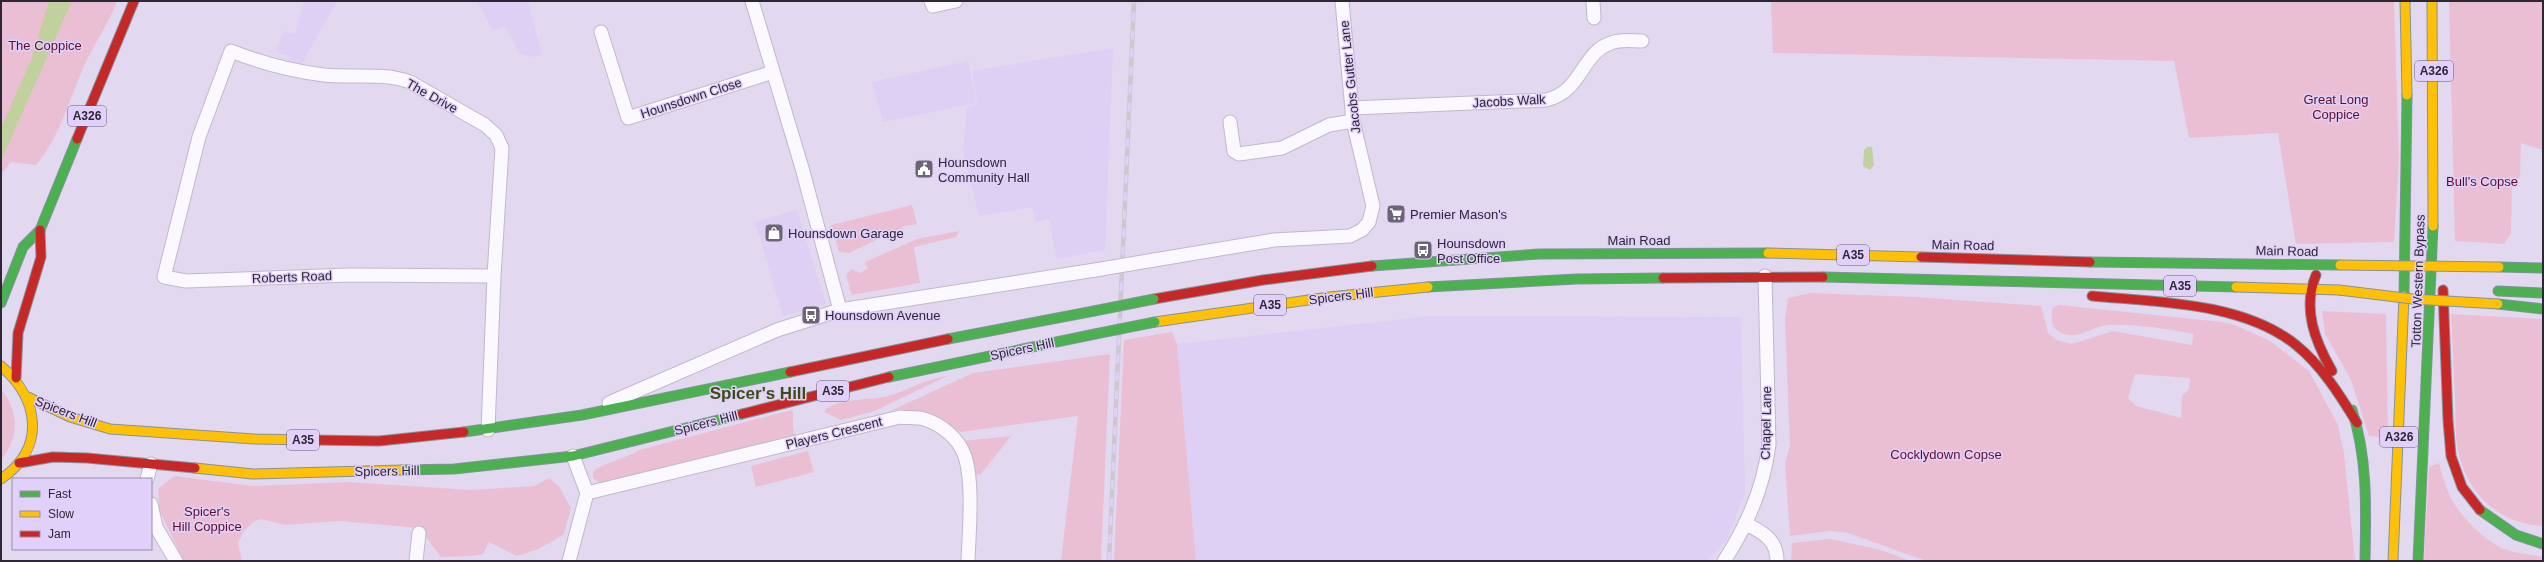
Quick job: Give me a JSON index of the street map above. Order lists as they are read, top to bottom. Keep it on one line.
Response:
{"streets":{"main road":["A326","Main Road","A35","Totton Western Bypass","Spicers Hill"],"street":["Jacobs Gutter Lane","The Drive","Hounsdown Close","Jacobs Walk","Roberts Road","Chapel Lane","Players Crescent"]},"crossings":[["Jacobs Gutter Lane","Jacobs Walk"],["Jacobs Gutter Lane","Spicers Hill"],["The Drive","Roberts Road"],["The Drive","Spicers Hill"],["Main Road","Spicers Hill"],["A35","Spicers Hill"],["A35","Chapel Lane"],["Spicers Hill","Chapel Lane"]],"districts":["Spicer's Hill"],"parks":["The Coppice","Great Long Coppice","Bull's Copse","Cocklydown Copse","Spicer's Hill Coppice"],"places":{"public building":["Hounsdown Community Hall"],"supermarket":["Premier Mason's"],"shop":["Hounsdown Garage"],"bus stop":["Hounsdown Post Office","Hounsdown Avenue"]},"legend":["Fast","Slow","Jam"]}
